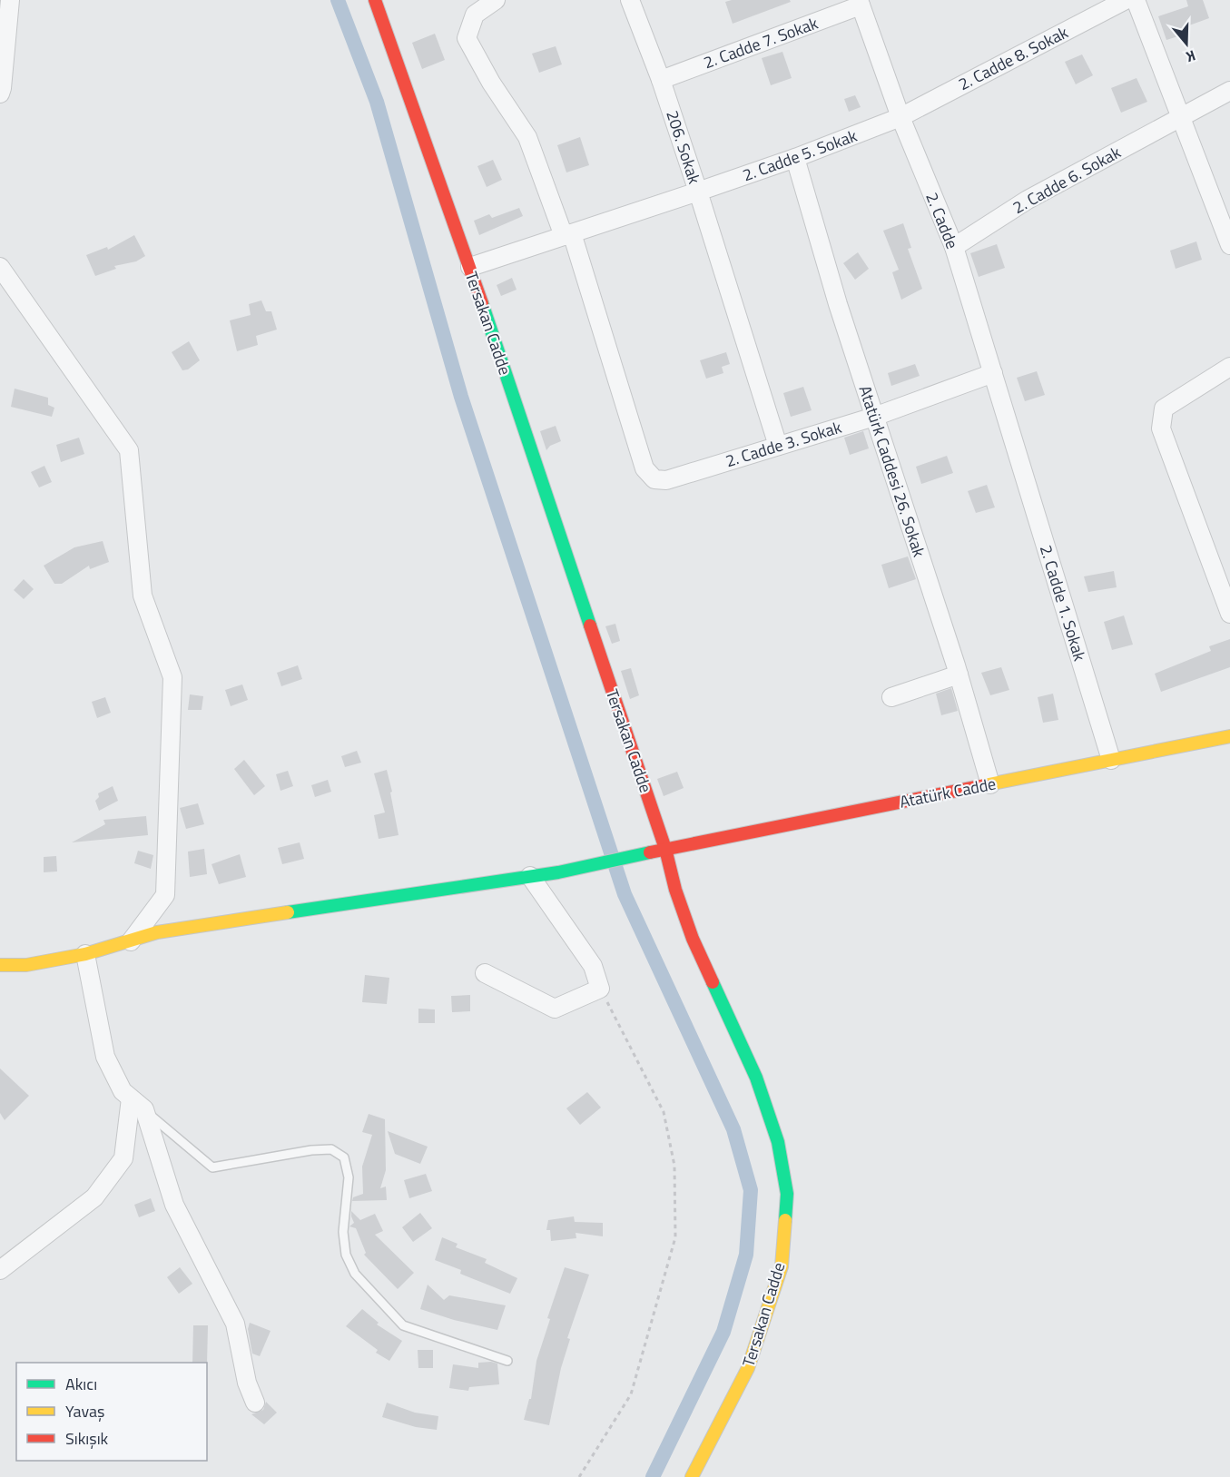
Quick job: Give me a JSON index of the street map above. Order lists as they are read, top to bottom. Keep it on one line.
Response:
{"streets":{"street":["2. Cadde 7. Sokak","2. Cadde 8. Sokak","206. Sokak","2. Cadde 5. Sokak","2. Cadde 6. Sokak","2. Cadde","Tersakan Cadde","2. Cadde 3. Sokak","Atatürk Caddesi 26. Sokak","2. Cadde 1. Sokak","Atatürk Cadde"]},"crossings":[["2. Cadde 7. Sokak","206. Sokak"],["2. Cadde 7. Sokak","2. Cadde"],["2. Cadde 8. Sokak","2. Cadde 5. Sokak"],["2. Cadde 8. Sokak","2. Cadde"],["206. Sokak","2. Cadde 5. Sokak"],["206. Sokak","Tersakan Cadde"],["206. Sokak","2. Cadde 3. Sokak"],["2. Cadde 5. Sokak","2. Cadde"],["2. Cadde 5. Sokak","Atatürk Caddesi 26. Sokak"],["2. Cadde 6. Sokak","2. Cadde"],["2. Cadde","2. Cadde 3. Sokak"],["2. Cadde","2. Cadde 1. Sokak"],["Tersakan Cadde","Atatürk Cadde"],["2. Cadde 3. Sokak","Atatürk Caddesi 26. Sokak"],["Atatürk Caddesi 26. Sokak","Atatürk Cadde"],["2. Cadde 1. Sokak","Atatürk Cadde"]],"legend":["Akıcı","Yavaş","Sıkışık"],"north":"bottom"}
